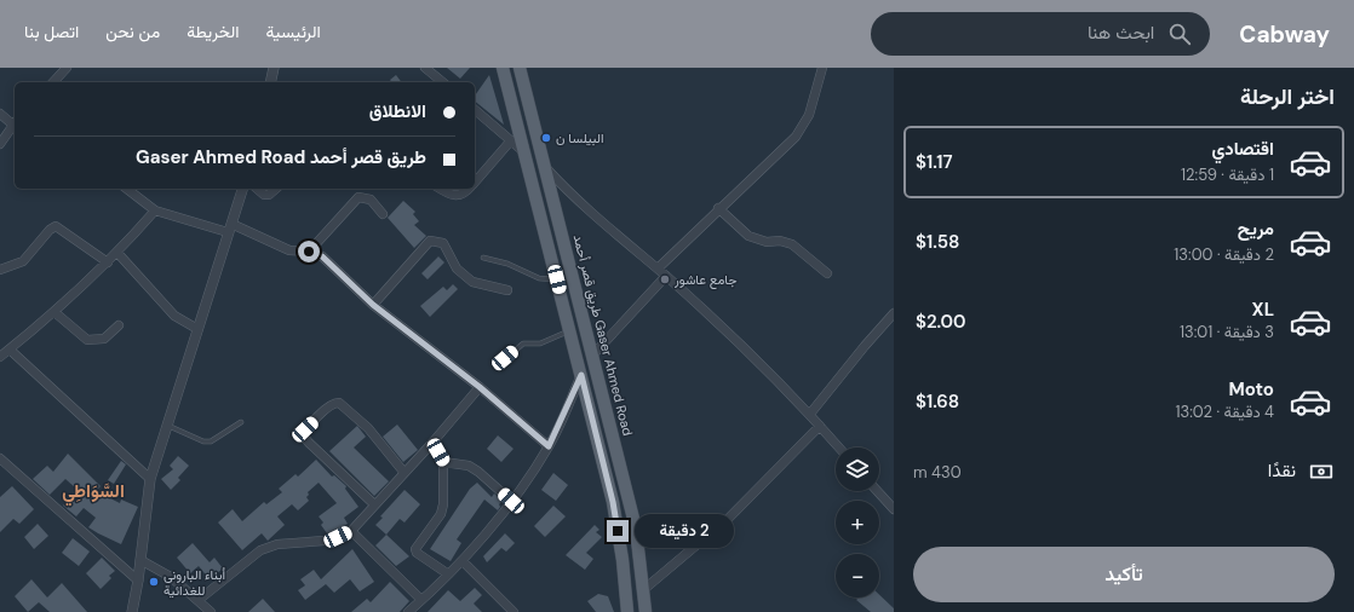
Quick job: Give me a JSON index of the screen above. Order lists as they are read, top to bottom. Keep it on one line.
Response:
{"streets":{"main road":["طريق قصر أحمد Gaser Ahmed Road"]},"districts":["السَّوَاطِي"],"places":["البيلسا ن","جامع عاشور","أبناء البارونى للغدائية"],"page":{"header":"Cabway","search":"ابحث هنا","nav":["الرئيسية","الخريطة","من نحن","اتصل بنا"],"heading":"اختر الرحلة","banner":["الانطلاق","طريق قصر أحمد Gaser Ahmed Road"],"list":[{"name":"اقتصادي","note":"1 دقيقة · 12:59","value":"$1.17"},{"name":"مريح","note":"2 دقيقة · 13:00","value":"$1.58"},{"name":"XL","note":"3 دقيقة · 13:01","value":"$2.00"},{"name":"Moto","note":"4 دقيقة · 13:02","value":"$1.68"}],"pay":["نقدًا","430 m"],"map_buttons":["+","−"],"bubble":"2 دقيقة","buttons":"تأكيد"}}
